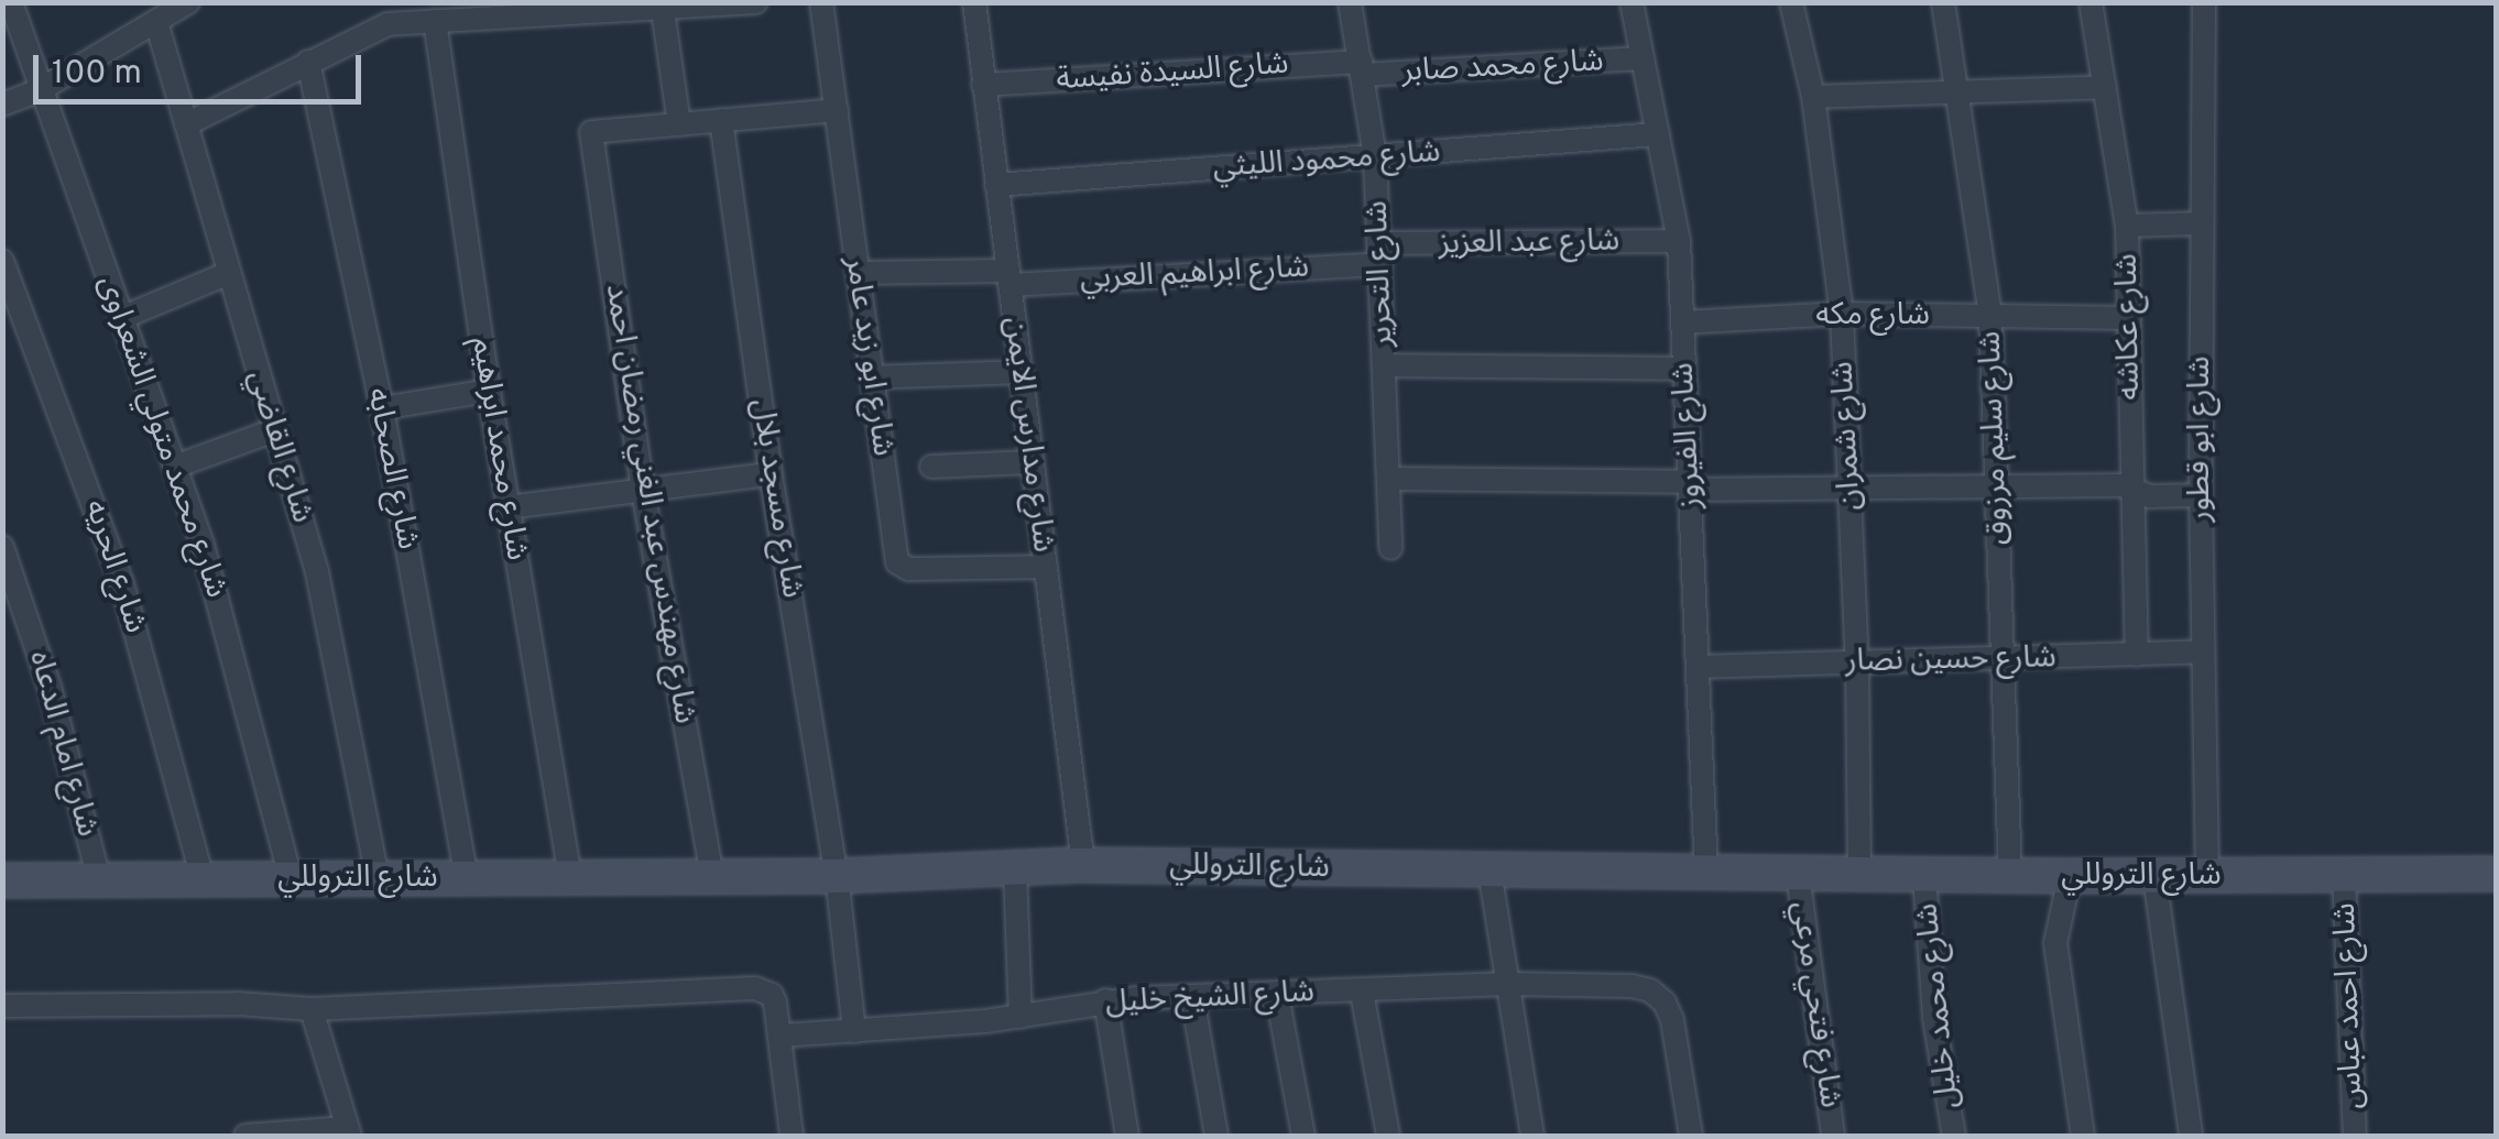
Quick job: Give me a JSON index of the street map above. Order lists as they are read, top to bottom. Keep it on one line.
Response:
{"streets":{"street":["شارع محمد صابر","شارع السيدة نفيسة","شارع محمود الليثي","شارع عبد العزيز","شارع ابراهيم العربي","شارع التحرير","شارع مكه","شارع عكاشه","شارع ابو زيد عامر","شارع مدارس الايمن","شارع الفيروز","شارع شمران","شارع محمد متولي الشعراوى","شارع سليم مرزوق","شارع ابو قطور","شارع القاضي","شارع محمد ابراهيم","شارع الصحابه","شارع مسجد بلال","شارع مهندس عبد الغني رمضان احمد","شارع الحريه","شارع حسين نصار","شارع امام الدعاه","شارع التروللي","شارع الشيخ خليل","شارع فتحي مرعي","شارع محمد خليل","شارع احمد عباس"]},"crossings":[["شارع محمد صابر","شارع السيدة نفيسة"],["شارع محمد صابر","شارع التحرير"],["شارع محمد صابر","شارع الفيروز"],["شارع السيدة نفيسة","شارع التحرير"],["شارع السيدة نفيسة","شارع مدارس الايمن"],["شارع محمود الليثي","شارع التحرير"],["شارع محمود الليثي","شارع مدارس الايمن"],["شارع محمود الليثي","شارع الفيروز"],["شارع عبد العزيز","شارع ابراهيم العربي"],["شارع عبد العزيز","شارع التحرير"],["شارع عبد العزيز","شارع الفيروز"],["شارع ابراهيم العربي","شارع التحرير"],["شارع ابراهيم العربي","شارع ابو زيد عامر"],["شارع ابراهيم العربي","شارع مدارس الايمن"],["شارع مكه","شارع عكاشه"],["شارع مكه","شارع الفيروز"],["شارع مكه","شارع شمران"],["شارع مكه","شارع سليم مرزوق"],["شارع عكاشه","شارع حسين نصار"],["شارع ابو زيد عامر","شارع مدارس الايمن"],["شارع مدارس الايمن","شارع التروللي"],["شارع الفيروز","شارع حسين نصار"],["شارع الفيروز","شارع التروللي"],["شارع شمران","شارع حسين نصار"],["شارع شمران","شارع التروللي"],["شارع محمد متولي الشعراوى","شارع التروللي"],["شارع سليم مرزوق","شارع حسين نصار"],["شارع سليم مرزوق","شارع التروللي"],["شارع ابو قطور","شارع حسين نصار"],["شارع ابو قطور","شارع التروللي"],["شارع القاضي","شارع التروللي"],["شارع محمد ابراهيم","شارع التروللي"],["شارع الصحابه","شارع التروللي"],["شارع مسجد بلال","شارع التروللي"],["شارع مسجد بلال","شارع الشيخ خليل"],["شارع مهندس عبد الغني رمضان احمد","شارع التروللي"],["شارع الحريه","شارع التروللي"],["شارع امام الدعاه","شارع التروللي"],["شارع التروللي","شارع فتحي مرعي"],["شارع التروللي","شارع محمد خليل"],["شارع التروللي","شارع احمد عباس"]],"scale_bar":"100 m"}
